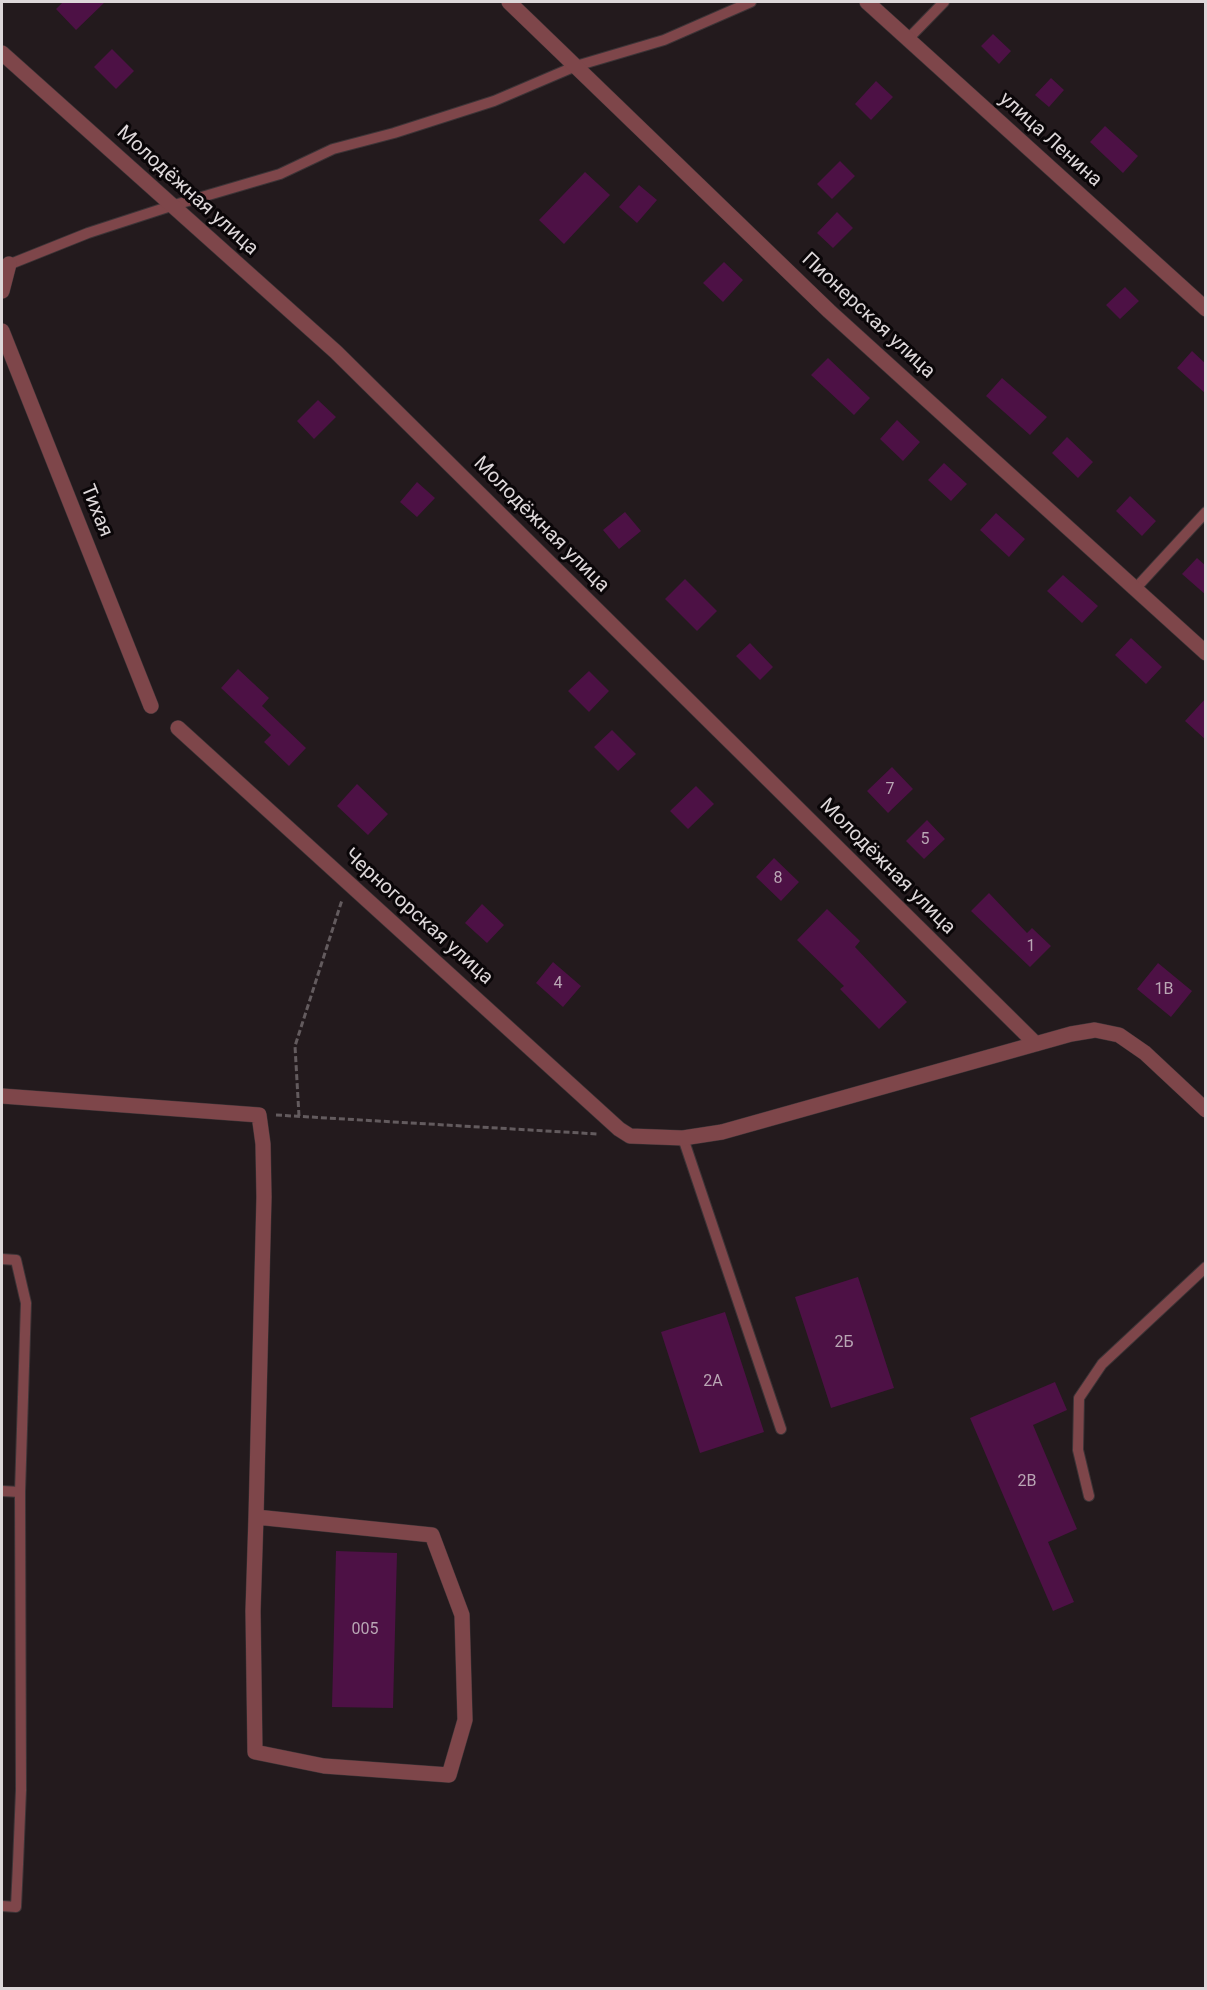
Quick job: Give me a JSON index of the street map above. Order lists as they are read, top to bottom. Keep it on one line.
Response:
{"streets":{"street":["улица Ленина","Молодёжная улица","Пионерская улица","Тихая","Черногорская улица"]},"house_numbers":["7","5","8","1","4","1В","2Б","2А","2В","005"]}
